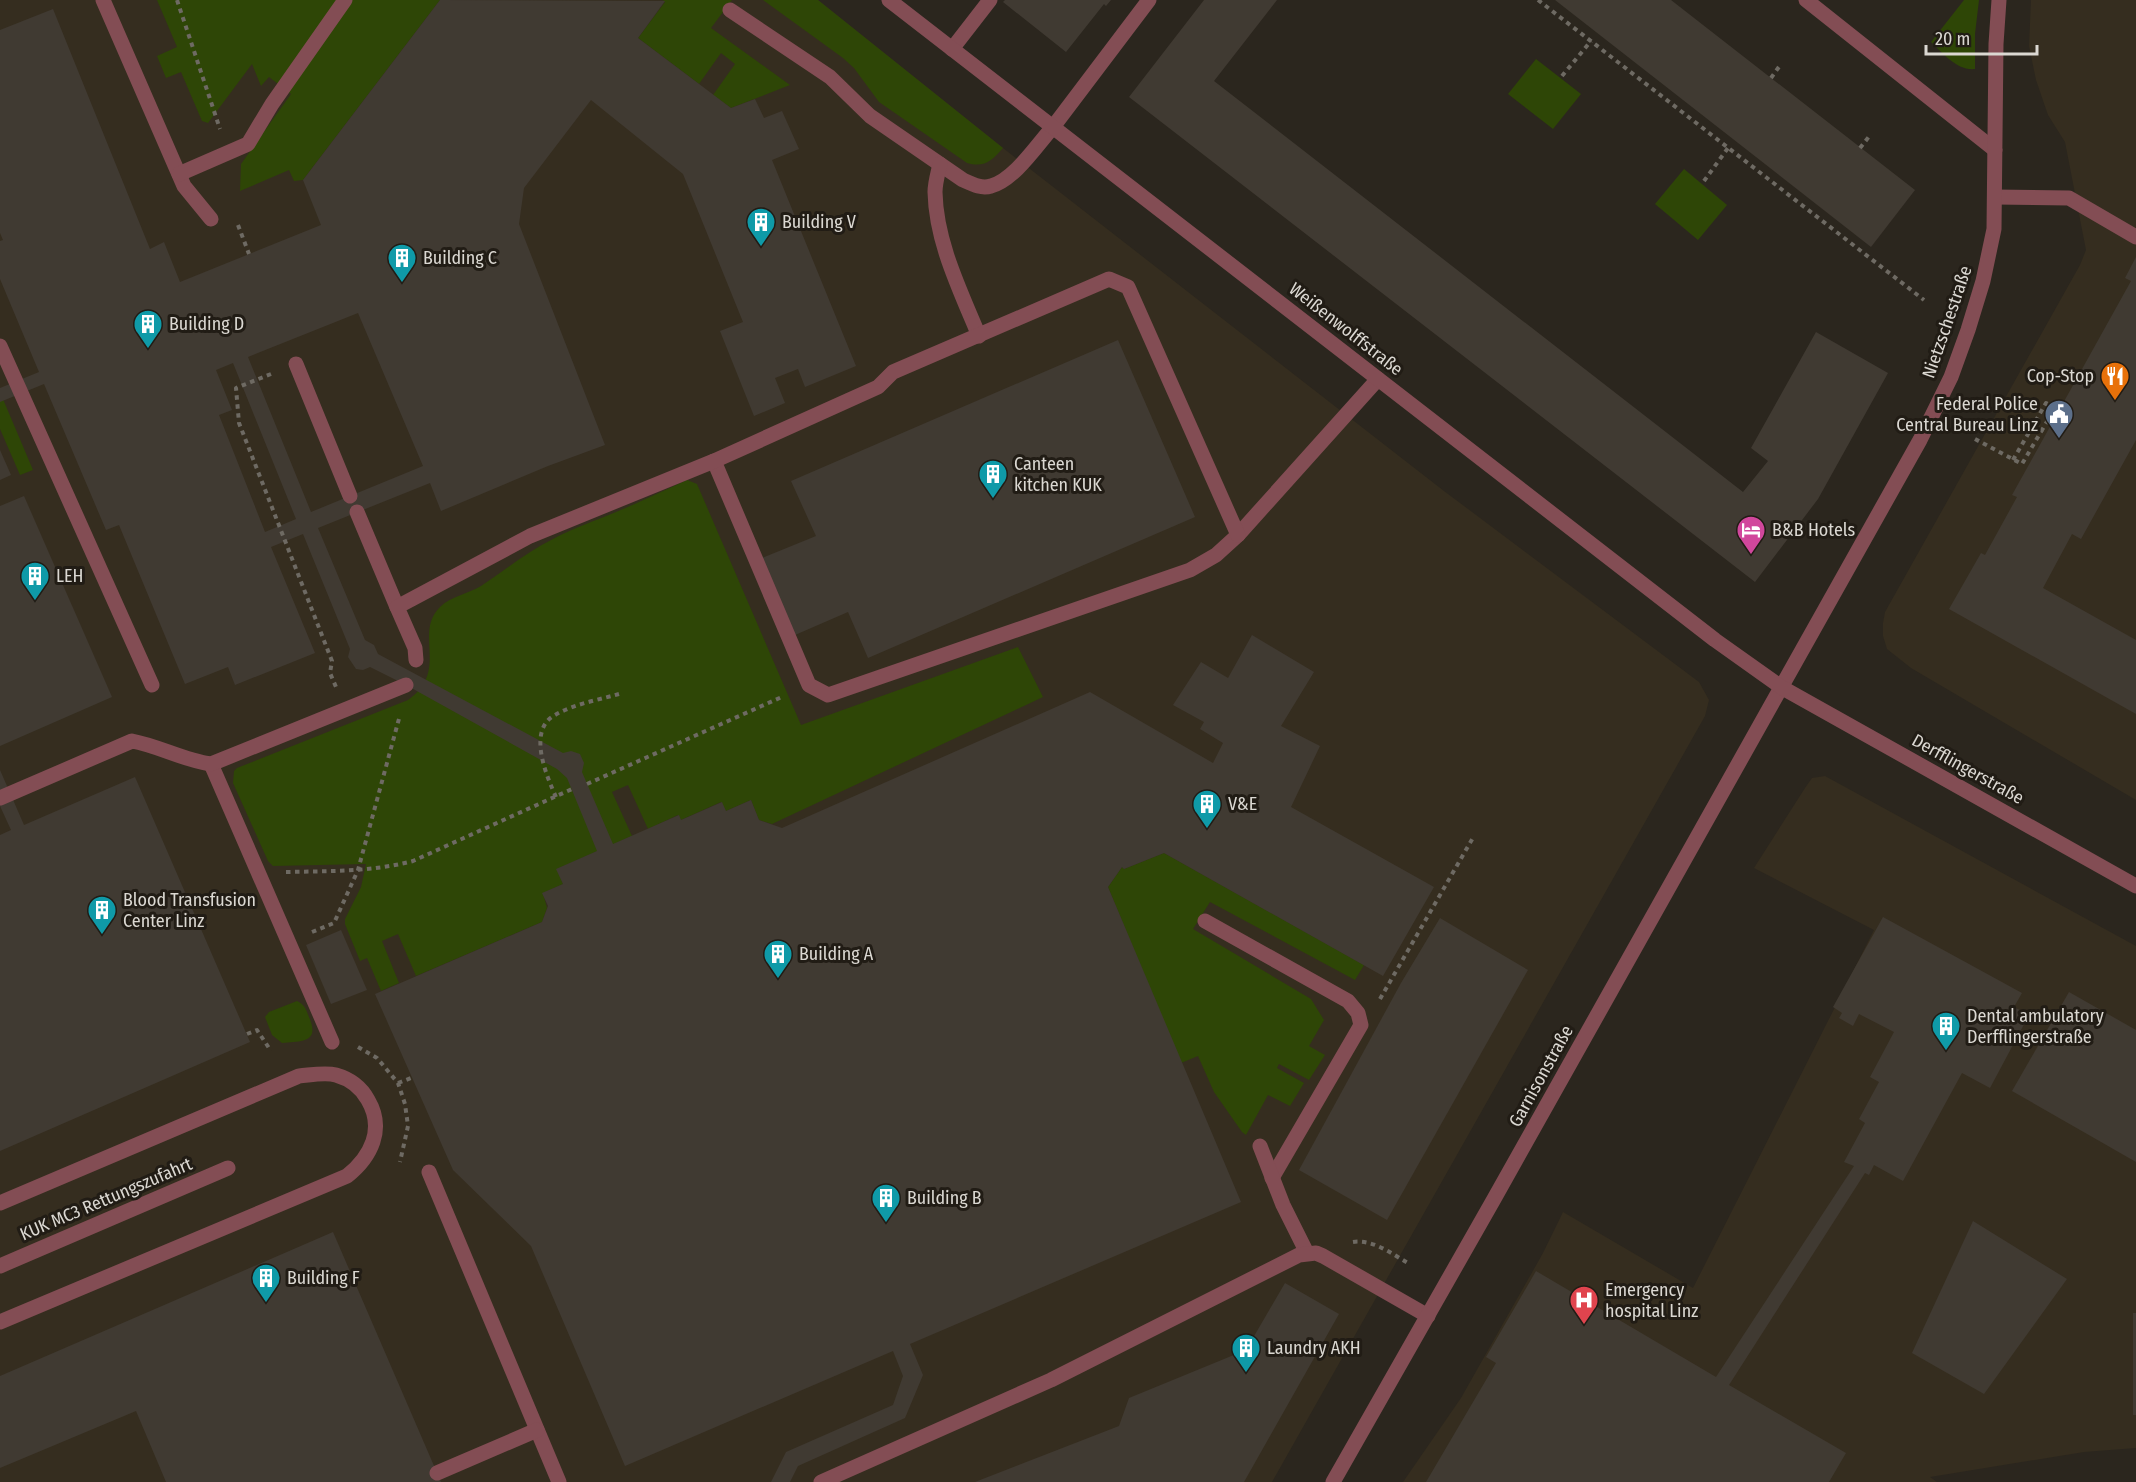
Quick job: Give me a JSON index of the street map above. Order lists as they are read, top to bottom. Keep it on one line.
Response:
{"streets":{"street":["Nietzschestraße","Weißenwolffstraße","Derfflingerstraße","Garnisonstraße","KUK MC3 Rettungszufahrt"]},"crossings":[["Nietzschestraße","Weißenwolffstraße"],["Nietzschestraße","Derfflingerstraße"],["Nietzschestraße","Garnisonstraße"],["Weißenwolffstraße","Derfflingerstraße"],["Weißenwolffstraße","Garnisonstraße"],["Derfflingerstraße","Garnisonstraße"]],"places":{"building":["Building V","Building C","Building D","Canteen kitchen KUK","LEH","V&E","Blood Transfusion Center Linz","Building A","Dental ambulatory Derfflingerstraße","Building B","Building F","Laundry AKH"],"restaurant":["Cop-Stop"],"public building":["Federal Police Central Bureau Linz"],"hotel":["B&B Hotels"],"hospital":["Emergency hospital Linz"]},"scale_bar":"20 m"}
